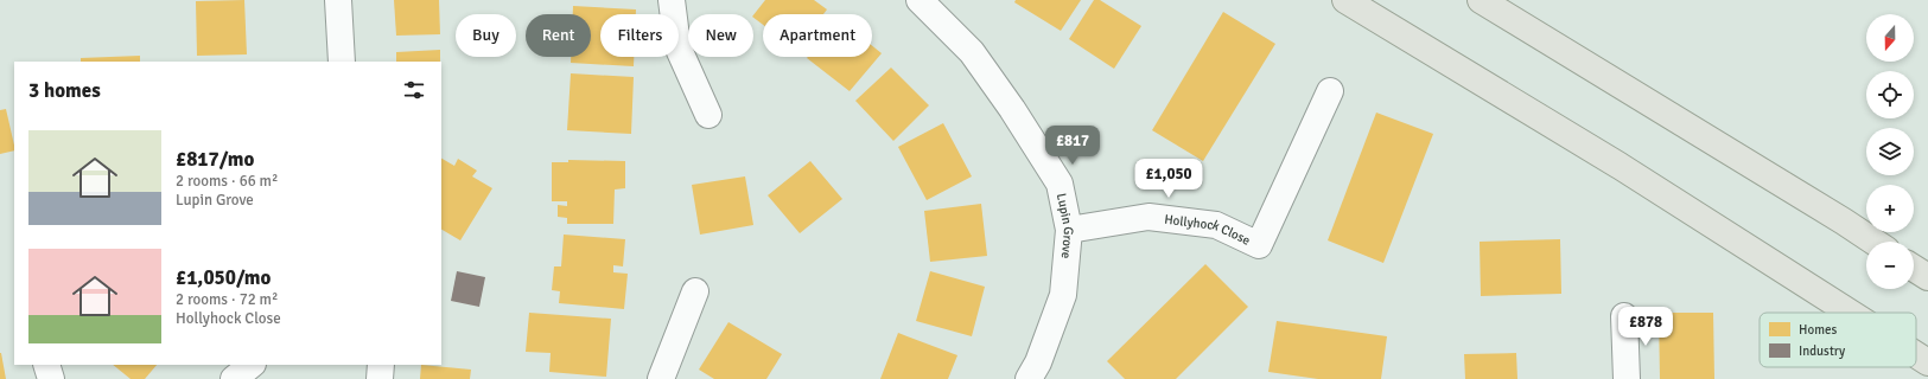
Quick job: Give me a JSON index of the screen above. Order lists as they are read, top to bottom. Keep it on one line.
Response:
{"streets":{"street":["Lupin Grove","Hollyhock Close"]},"crossings":[["Lupin Grove","Hollyhock Close"]],"legend":["Homes","Industry"],"north":"bottom","page":{"map_buttons":["+","−"],"chip":["Buy","Rent","Filters","New","Apartment"],"heading":"3 homes","list":[{"name":"£817/mo","note":"2 rooms · 66 m² · Lupin Grove"},{"name":"£1,050/mo","note":"2 rooms · 72 m² · Hollyhock Close"}],"price":["£817","£1,050","£878"]}}
